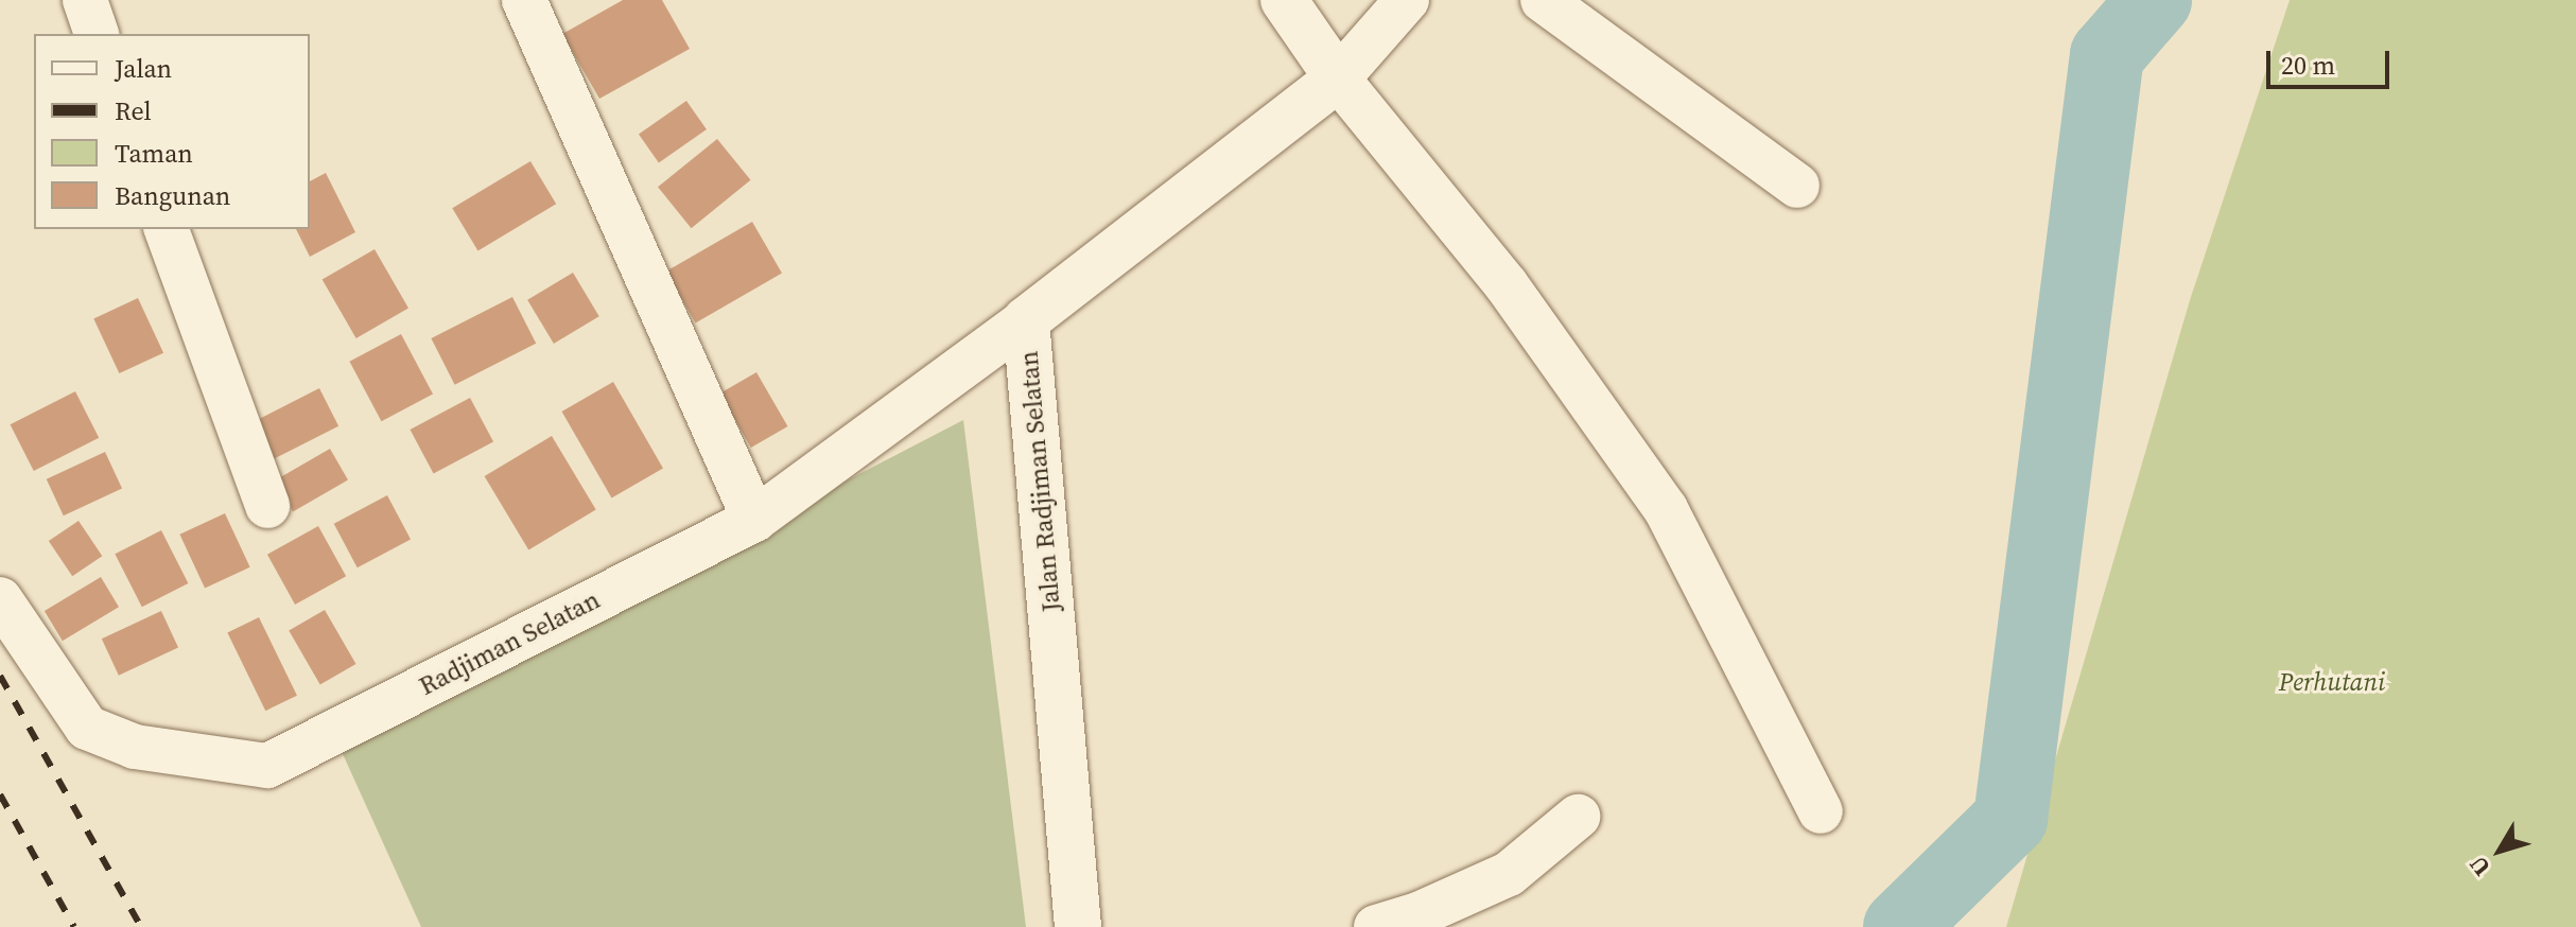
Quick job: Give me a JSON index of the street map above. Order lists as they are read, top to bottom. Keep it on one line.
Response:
{"streets":{"street":["Jalan Radjiman Selatan","Radjiman Selatan"]},"crossings":[["Jalan Radjiman Selatan","Radjiman Selatan"]],"parks":["Perhutani"],"legend":["Jalan","Rel","Taman","Bangunan"],"scale_bar":"20 m","north":"bottom left"}
